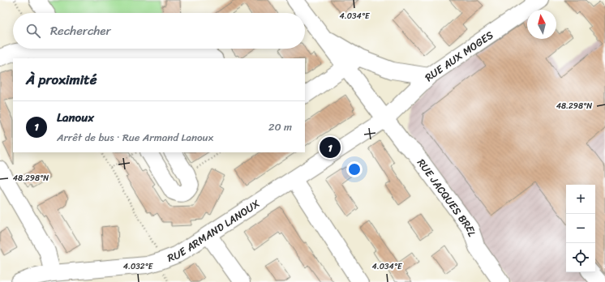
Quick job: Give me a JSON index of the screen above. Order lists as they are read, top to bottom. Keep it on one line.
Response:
{"streets":{"street":["RUE AUX MOGES","RUE JACQUES BREL","RUE ARMAND LANOUX"]},"crossings":[["RUE AUX MOGES","RUE JACQUES BREL"],["RUE AUX MOGES","RUE ARMAND LANOUX"],["RUE JACQUES BREL","RUE ARMAND LANOUX"]],"north":"top","page":{"search":"Rechercher","heading":"À proximité","list":[{"mark":"1","name":"Lanoux","note":"Arrêt de bus · Rue Armand Lanoux","value":"20 m"}],"pins":"1","map_buttons":["+","−"]},"coordinates":["4.034°E","48.298°N","4.032°E"]}
